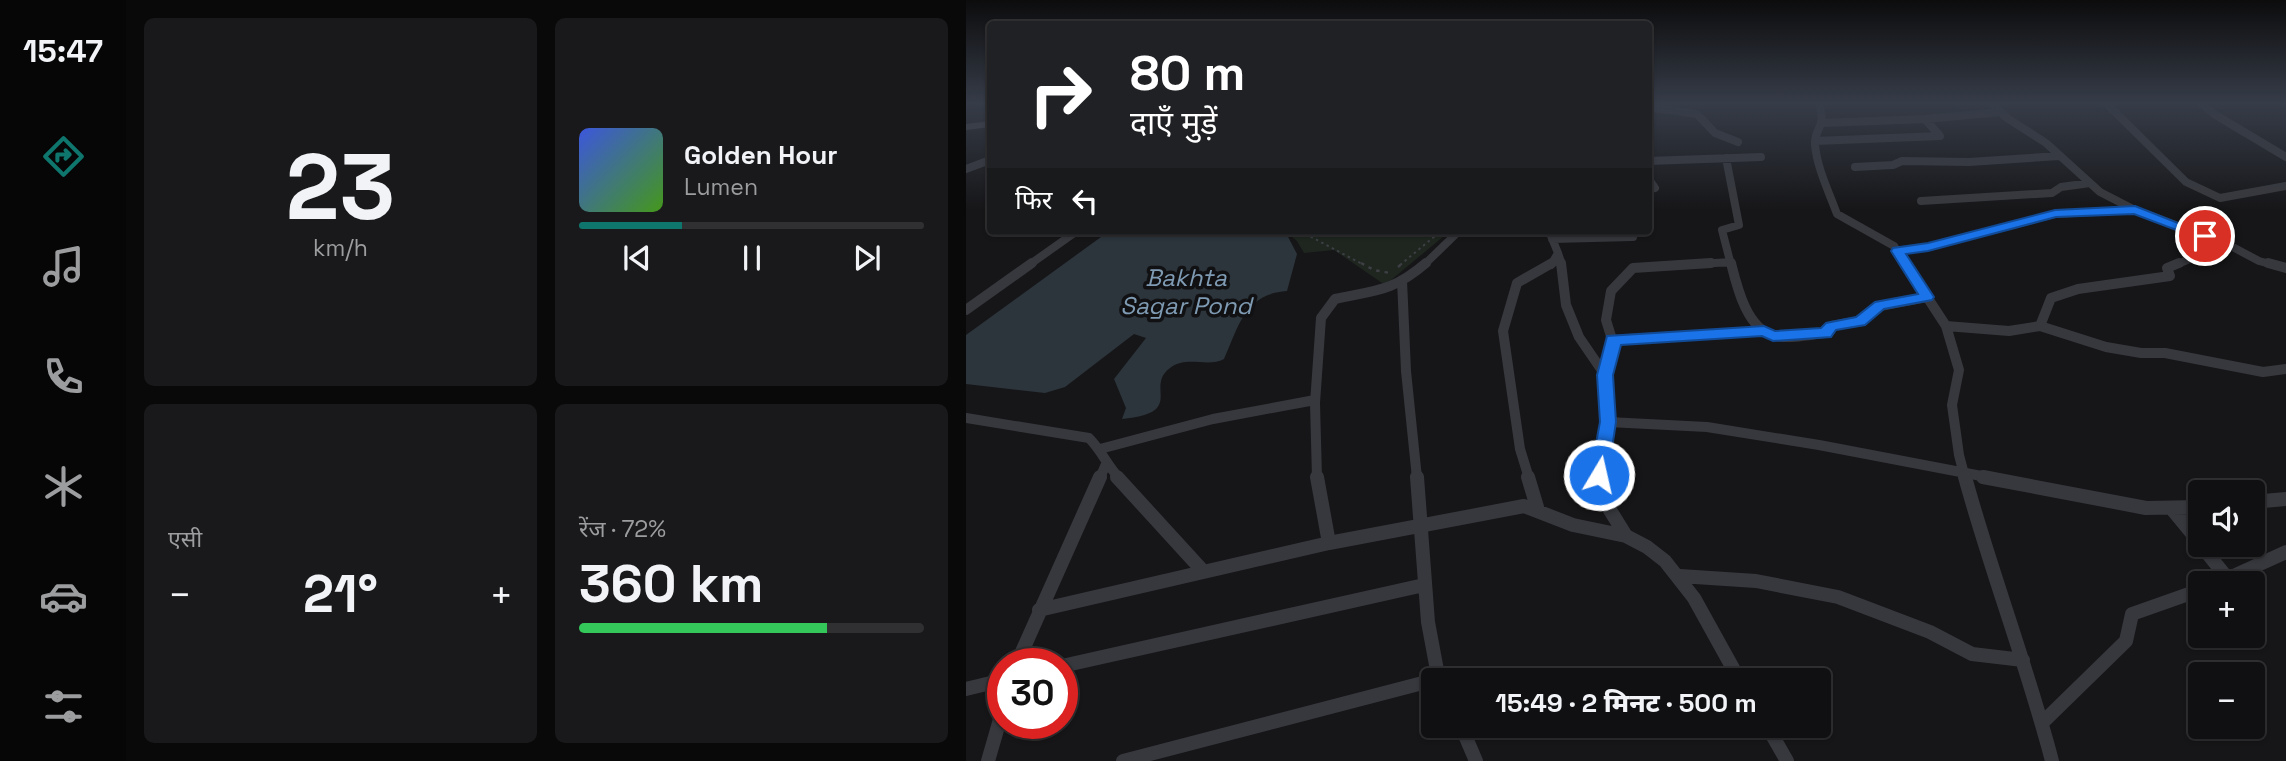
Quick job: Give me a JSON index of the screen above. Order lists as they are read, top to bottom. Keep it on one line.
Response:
{"water":["Bakhta Sagar Pond"],"page":{"tabs":"15:47","tile":[["23","km/h"],"एसी",["रेंज · 72%","360 km"]],"turn":["80 m","दाएँ मुड़ें"],"song":["Golden Hour","Lumen"],"then":"फिर","map_buttons":["+","−"],"heat":["−","21°","+"],"limit":"30","trip":"15:49 · 2 मिनट · 500 m"}}
